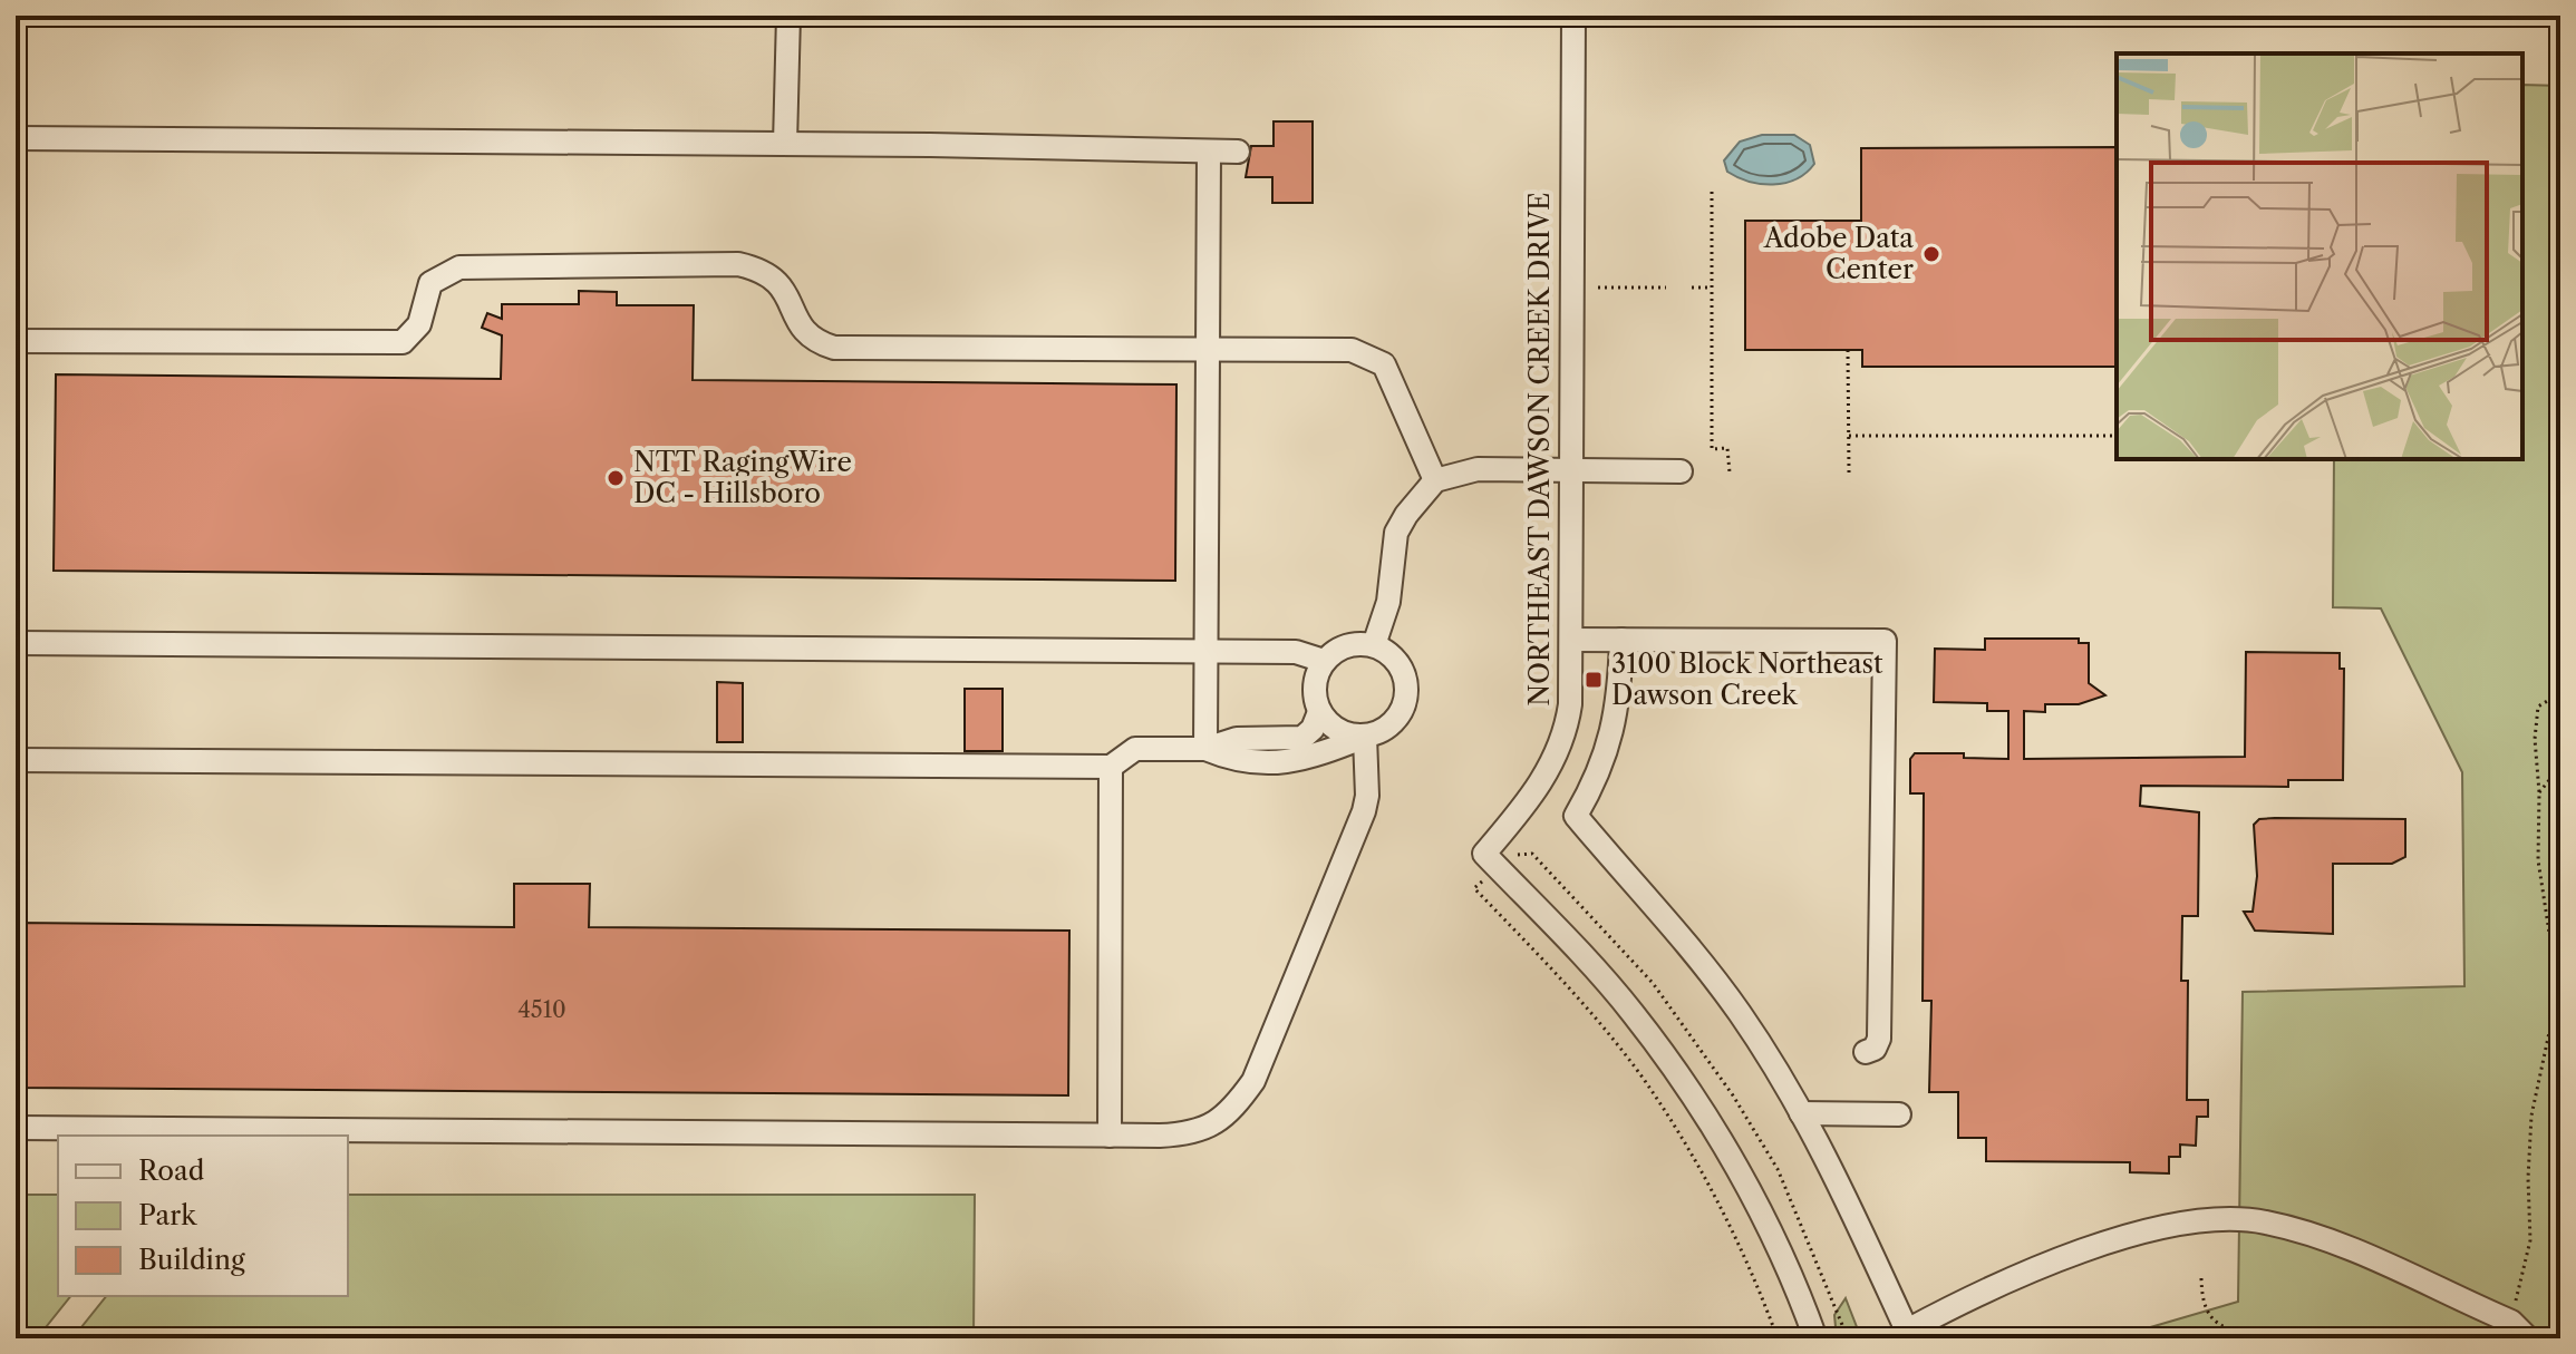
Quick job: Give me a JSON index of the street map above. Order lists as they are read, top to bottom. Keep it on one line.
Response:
{"streets":{"street":["NORTHEAST DAWSON CREEK DRIVE"]},"places":{"other":["Adobe Data Center","NTT RagingWire DC - Hillsboro"],"transit":["3100 Block Northeast Dawson Creek"]},"house_numbers":["4510"],"legend":["Road","Park","Building"]}
